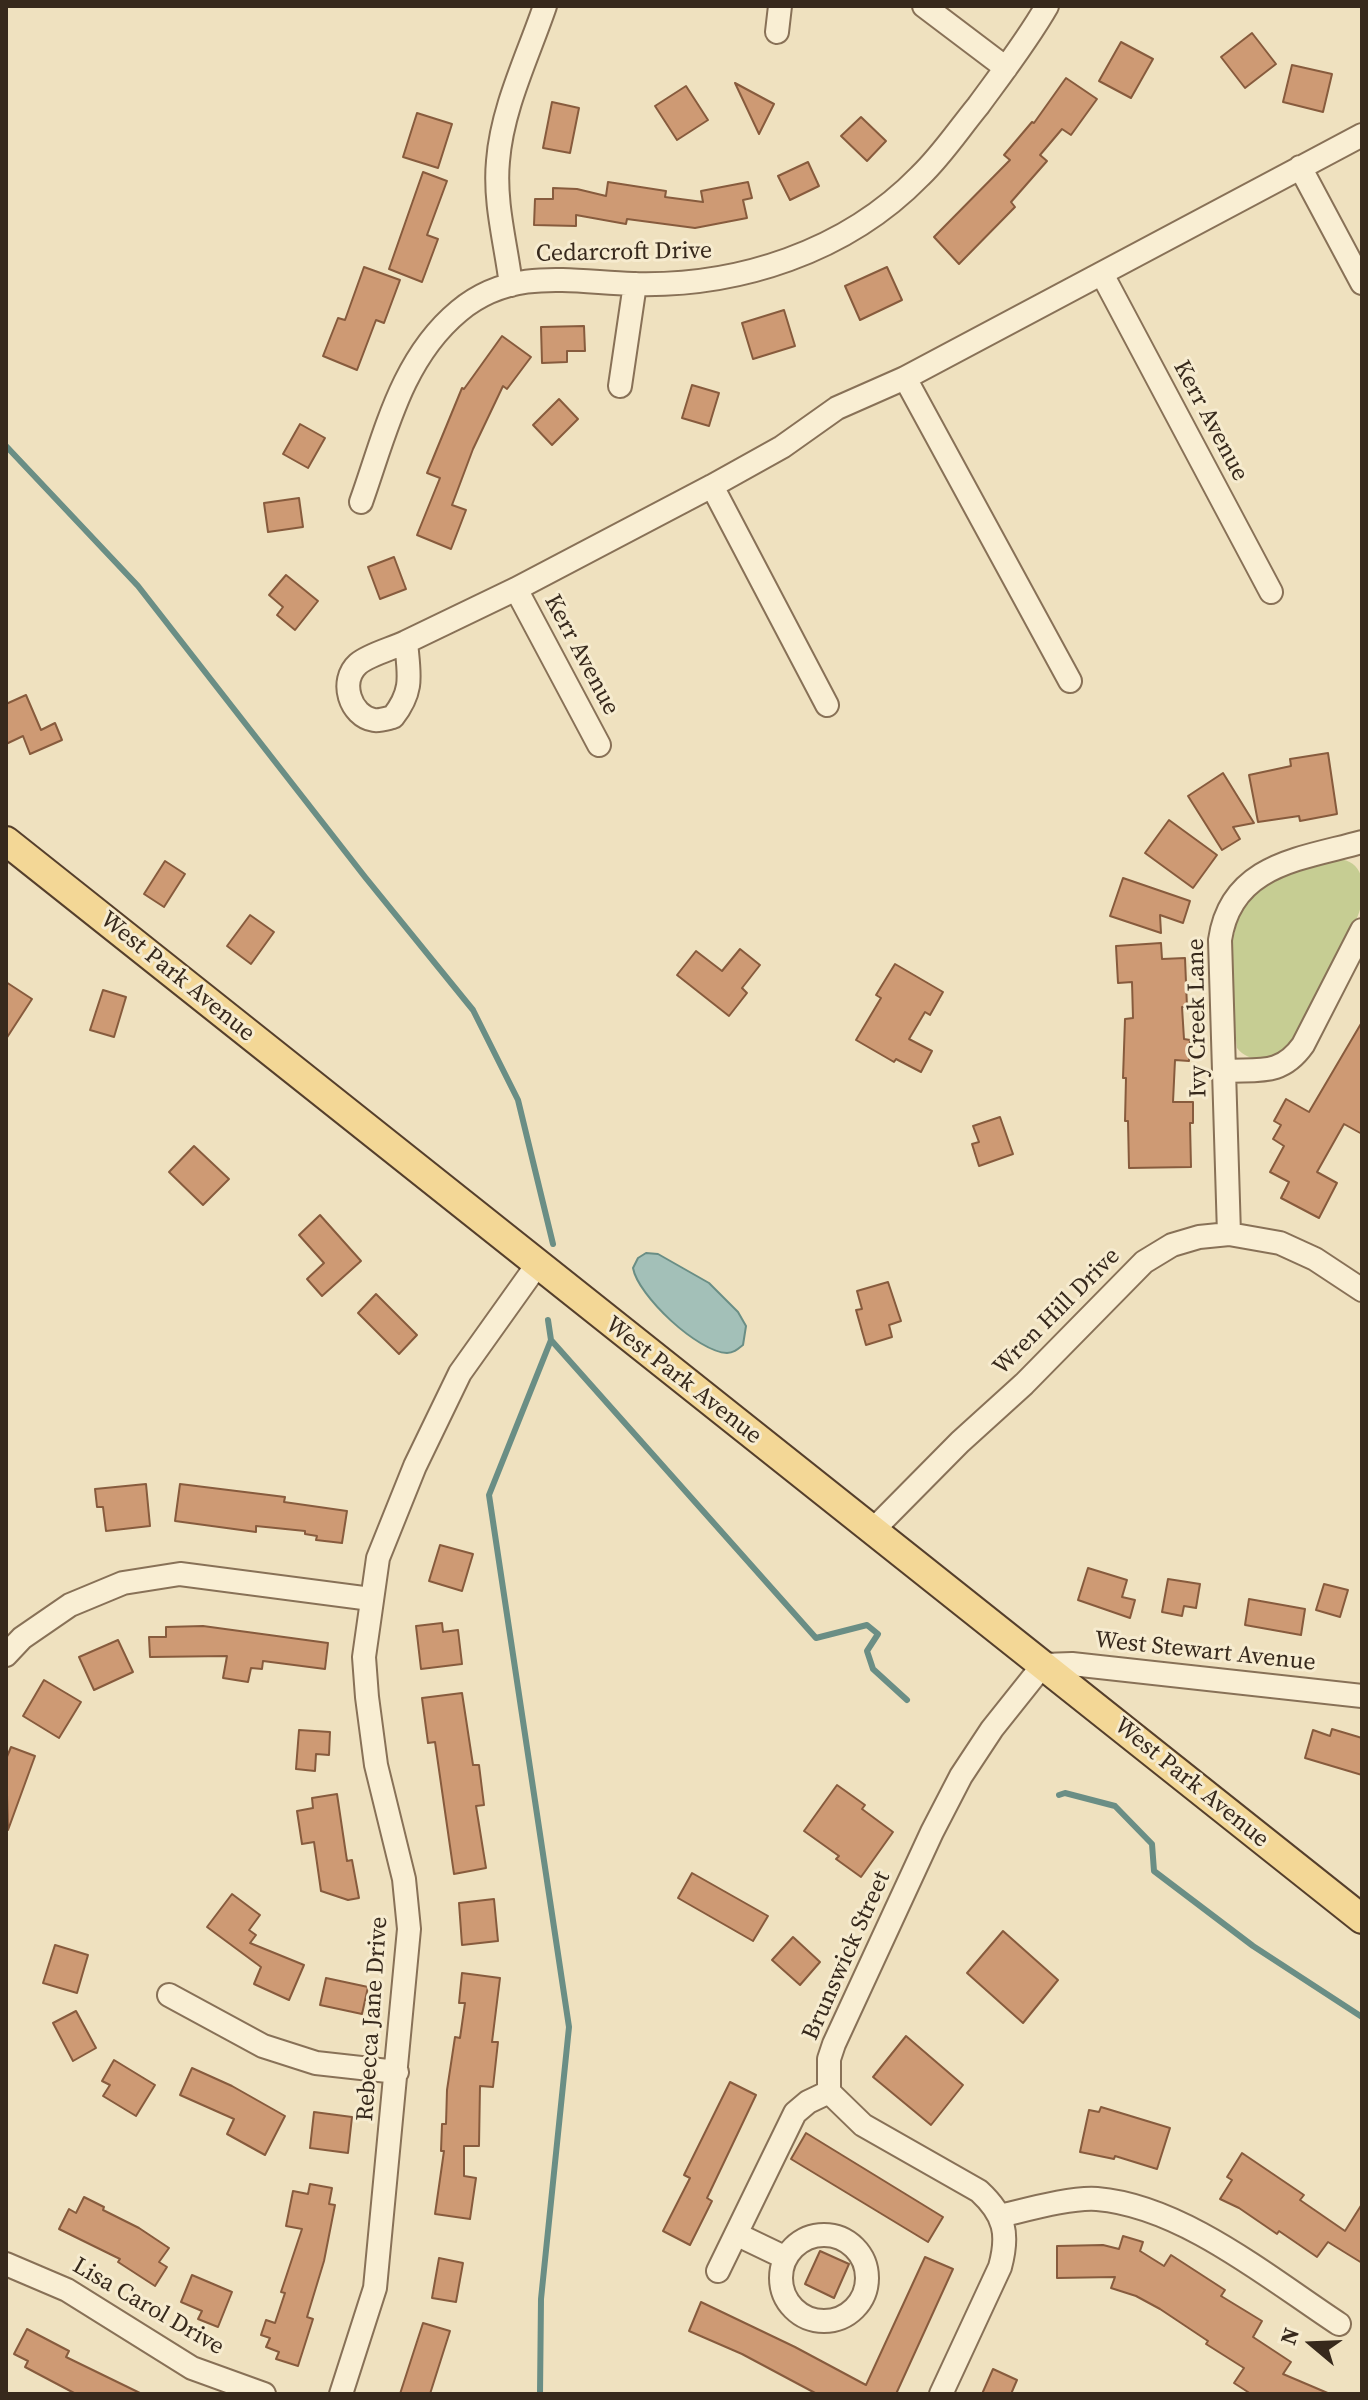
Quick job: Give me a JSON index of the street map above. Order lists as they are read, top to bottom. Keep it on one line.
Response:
{"streets":{"main road":["West Park Avenue"],"street":["Cedarcroft Drive","Kerr Avenue","Ivy Creek Lane","Wren Hill Drive","West Stewart Avenue","Brunswick Street","Rebecca Jane Drive","Lisa Carol Drive"]},"crossings":[["West Park Avenue","Wren Hill Drive"],["West Park Avenue","West Stewart Avenue"],["West Park Avenue","Brunswick Street"],["West Park Avenue","Rebecca Jane Drive"],["Ivy Creek Lane","Wren Hill Drive"],["West Stewart Avenue","Brunswick Street"]],"north":"left"}
